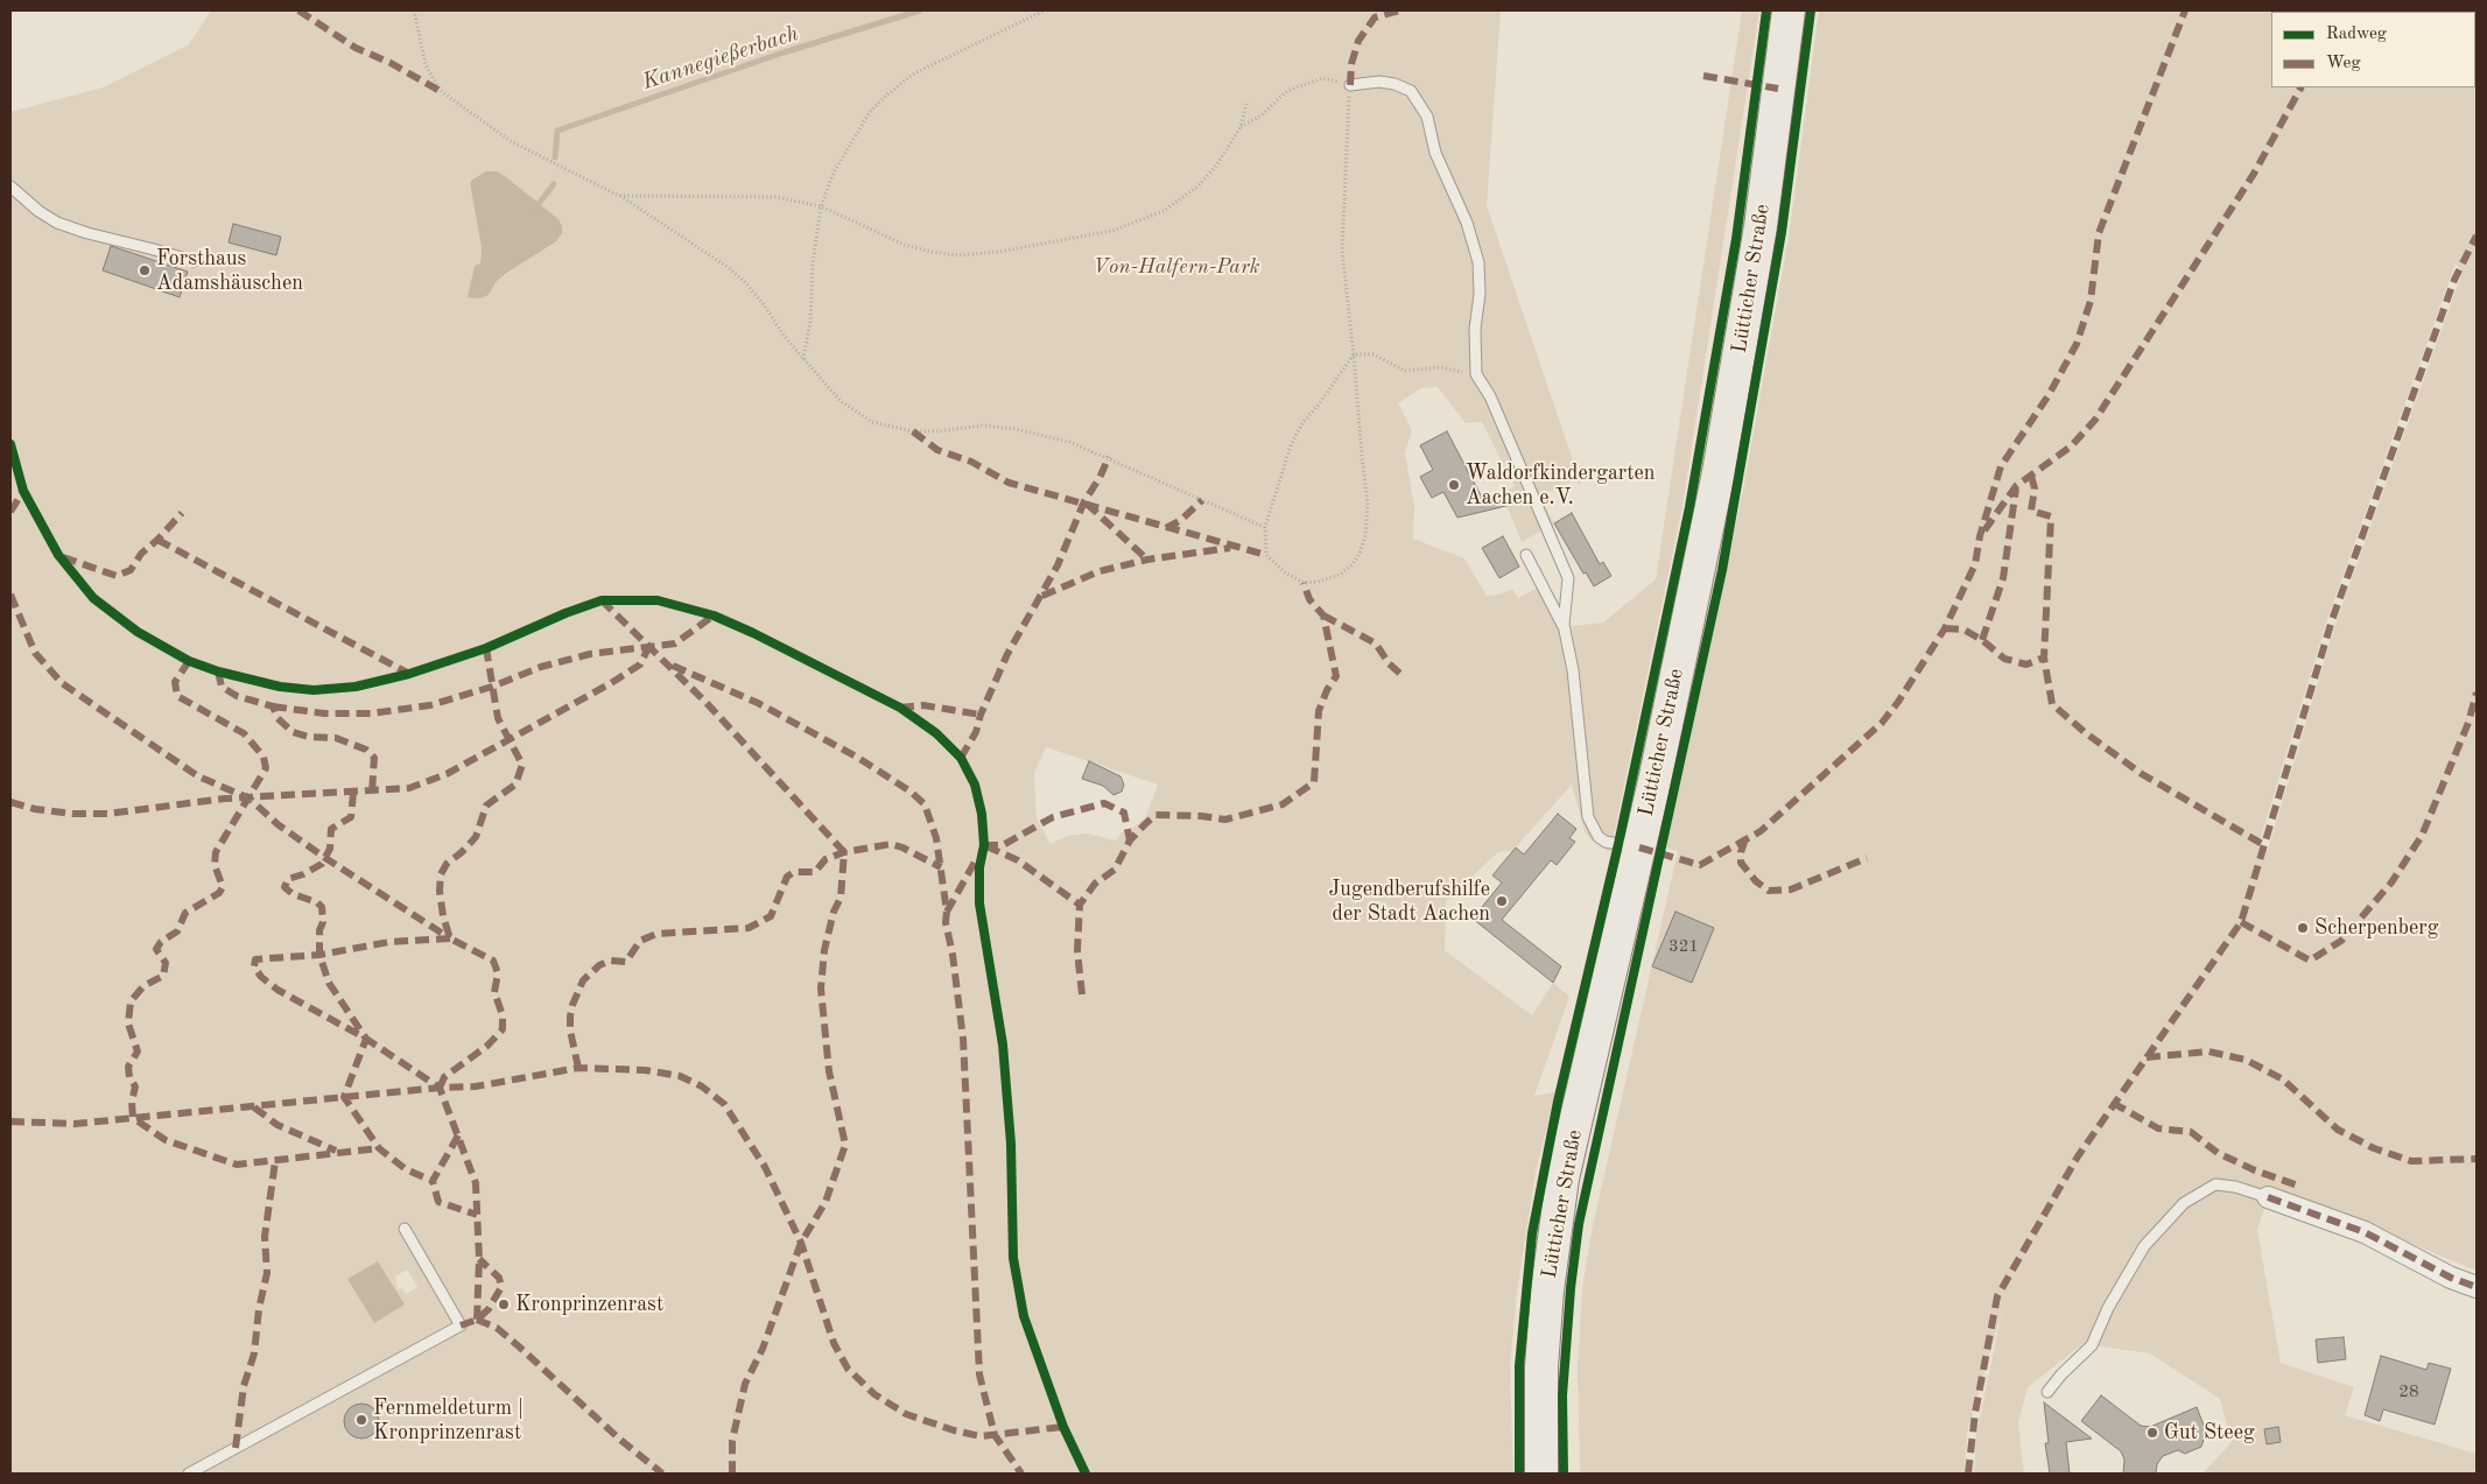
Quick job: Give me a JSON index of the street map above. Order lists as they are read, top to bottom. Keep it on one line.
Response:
{"streets":{"main road":["Lütticher Straße"]},"water":["Kannegießerbach"],"parks":["Von-Halfern-Park"],"places":["Forsthaus Adamshäuschen","Waldorfkindergarten Aachen e.V.","Jugendberufshilfe der Stadt Aachen","Scherpenberg","Kronprinzenrast","Fernmeldeturm | Kronprinzenrast","Gut Steeg"],"house_numbers":["321","28"],"legend":["Radweg","Weg"]}
